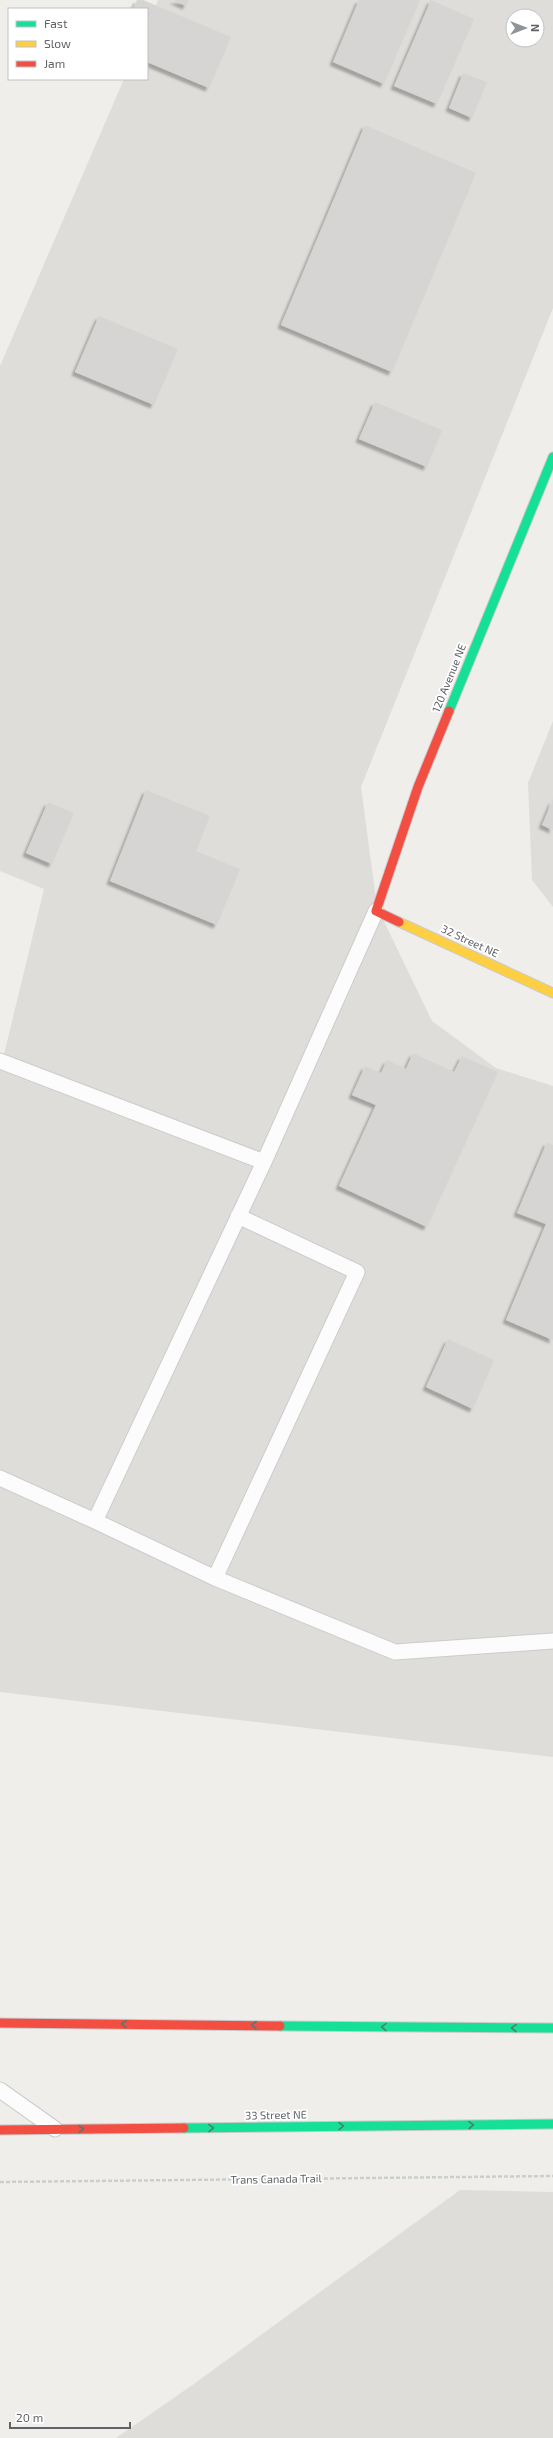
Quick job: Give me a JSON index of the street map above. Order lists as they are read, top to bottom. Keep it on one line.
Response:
{"streets":{"street":["120 Avenue NE","32 Street NE","33 Street NE"],"path":["Trans Canada Trail"]},"crossings":[["120 Avenue NE","32 Street NE"]],"one_way":["33 Street NE"],"legend":["Fast","Slow","Jam"],"scale_bar":"20 m","north":"right"}
